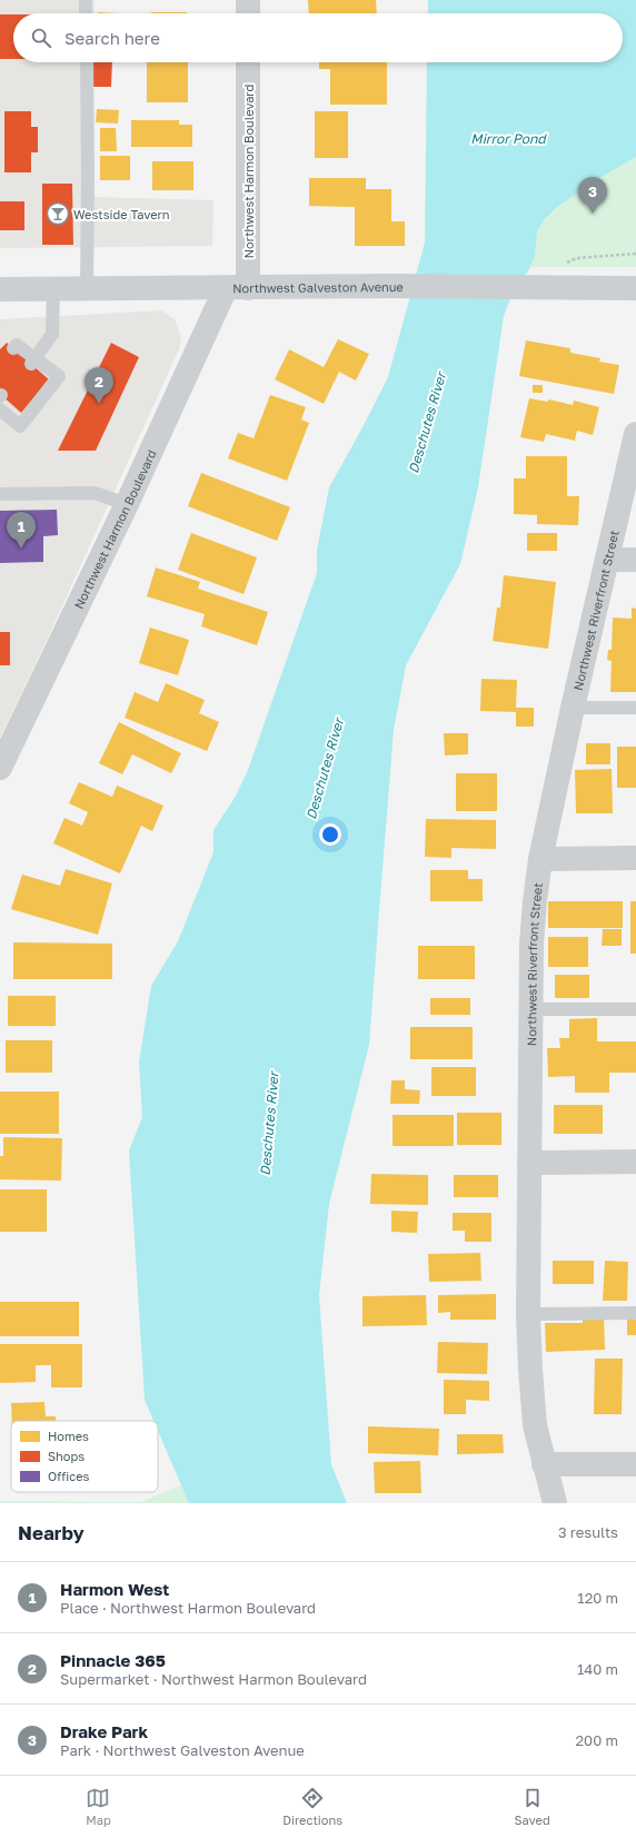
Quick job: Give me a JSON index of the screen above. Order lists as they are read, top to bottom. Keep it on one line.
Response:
{"streets":{"street":["Northwest Harmon Boulevard","Northwest Galveston Avenue","Northwest Riverfront Street"]},"crossings":[["Northwest Harmon Boulevard","Northwest Galveston Avenue"]],"water":["Mirror Pond","Deschutes River"],"places":{"bar":["Westside Tavern"]},"legend":["Homes","Shops","Offices"],"page":{"search":"Search here","pins":["3","2","1"],"heading":["Nearby","3 results"],"list":[{"mark":"1","name":"Harmon West","note":"Place · Northwest Harmon Boulevard","value":"120 m"},{"mark":"2","name":"Pinnacle 365","note":"Supermarket · Northwest Harmon Boulevard","value":"140 m"},{"mark":"3","name":"Drake Park","note":"Park · Northwest Galveston Avenue","value":"200 m"}],"nav":["Map","Directions","Saved"]}}
